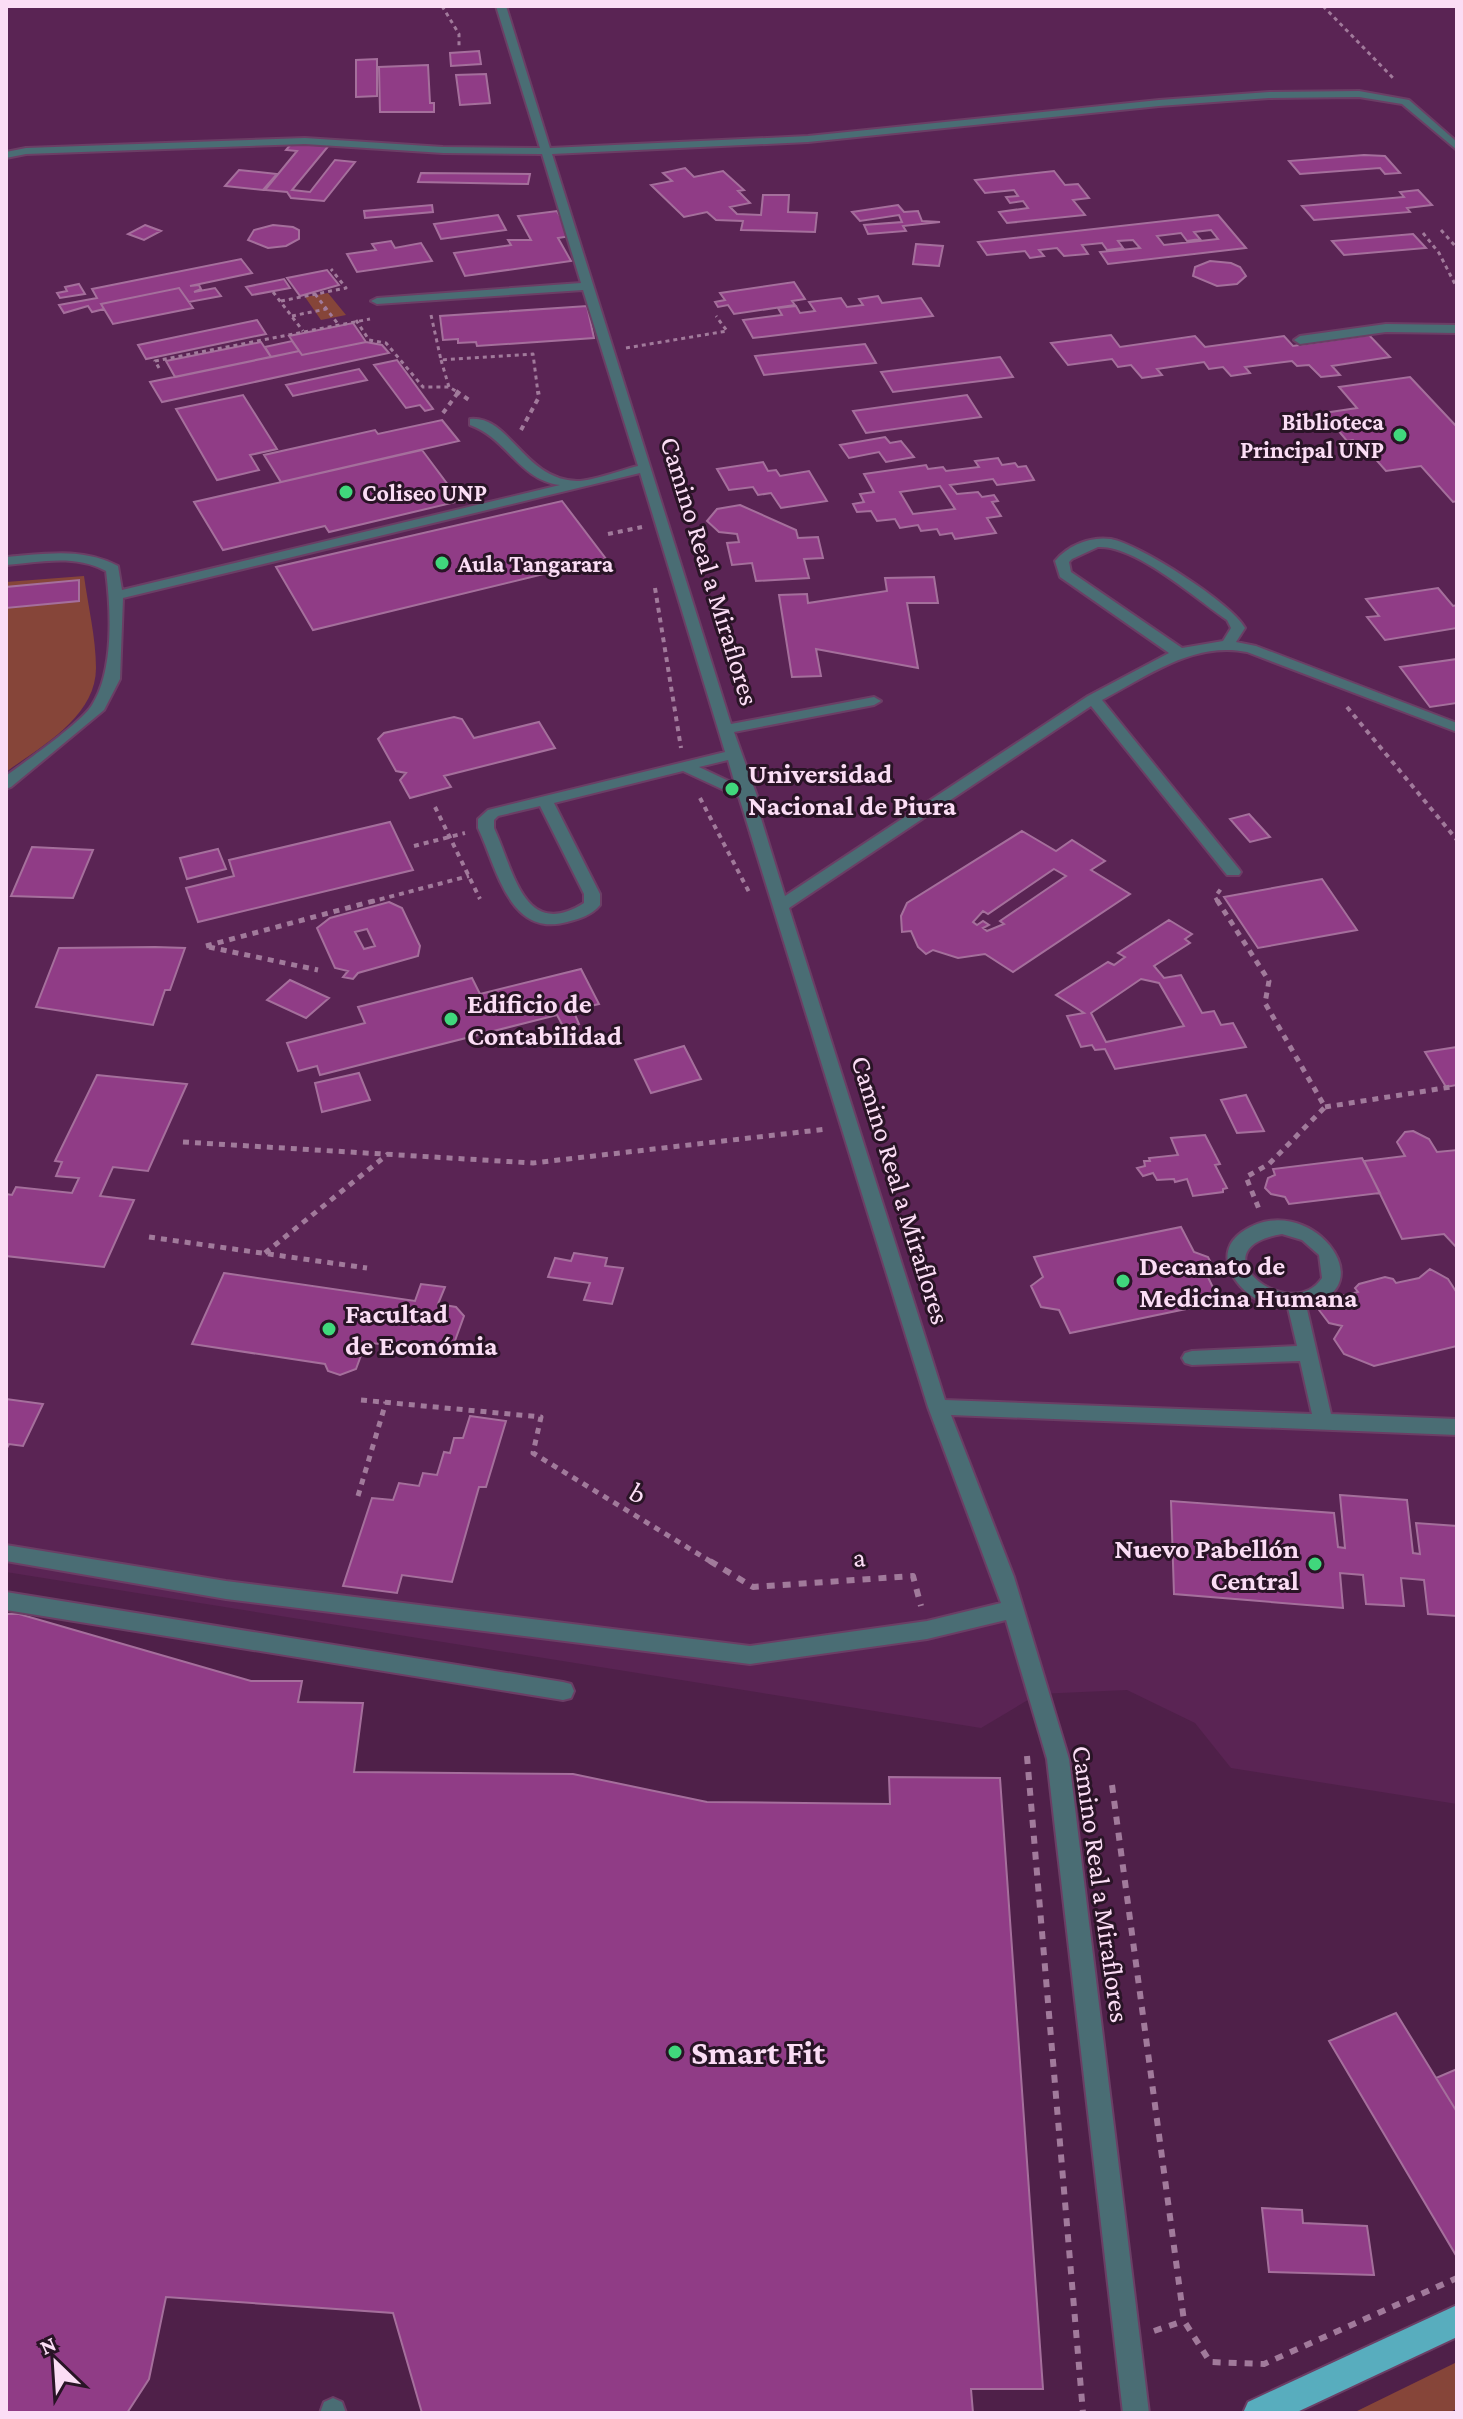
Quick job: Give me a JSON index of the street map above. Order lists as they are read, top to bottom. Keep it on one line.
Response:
{"streets":{"lane":["Camino Real a Miraflores"],"path":["b","a"]},"crossings":[["b","a"]],"places":["Biblioteca Principal UNP","Coliseo UNP","Aula Tangarara","Universidad Nacional de Piura","Edificio de Contabilidad","Decanato de Medicina Humana","Facultad de Económia","Nuevo Pabellón Central","Smart Fit"],"north":"top left"}
